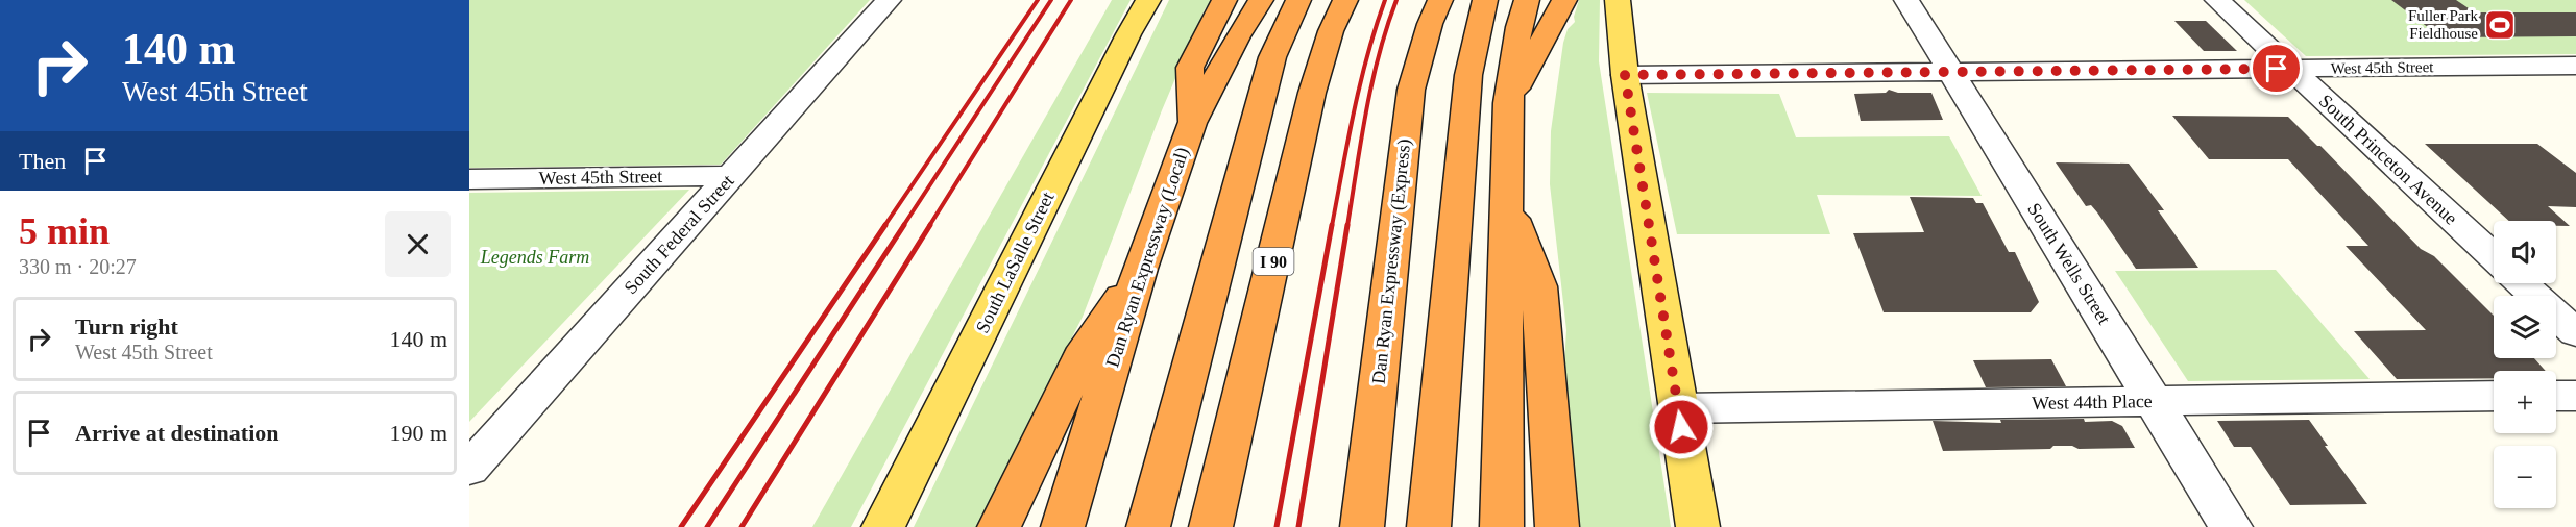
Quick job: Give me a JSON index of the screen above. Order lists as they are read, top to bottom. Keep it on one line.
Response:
{"streets":{"highway":["Dan Ryan Expressway (Local)","I 90","Dan Ryan Expressway (Express)"],"main road":["South LaSalle Street"],"street":["West 45th Street","South Princeton Avenue","South Federal Street","South Wells Street","West 44th Place"]},"crossings":[["West 45th Street","South Princeton Avenue"],["West 45th Street","South Federal Street"],["West 45th Street","South Wells Street"],["South Wells Street","West 44th Place"]],"parks":["Legends Farm"],"places":{"sports":["Fuller Park Fieldhouse"]},"page":{"turn":["140 m","West 45th Street"],"then":"Then","heading":["5 min","330 m · 20:27"],"map_buttons":["+","−"],"list":[{"name":"Turn right","note":"West 45th Street","value":"140 m"},{"name":"Arrive at destination","value":"190 m"}]}}
